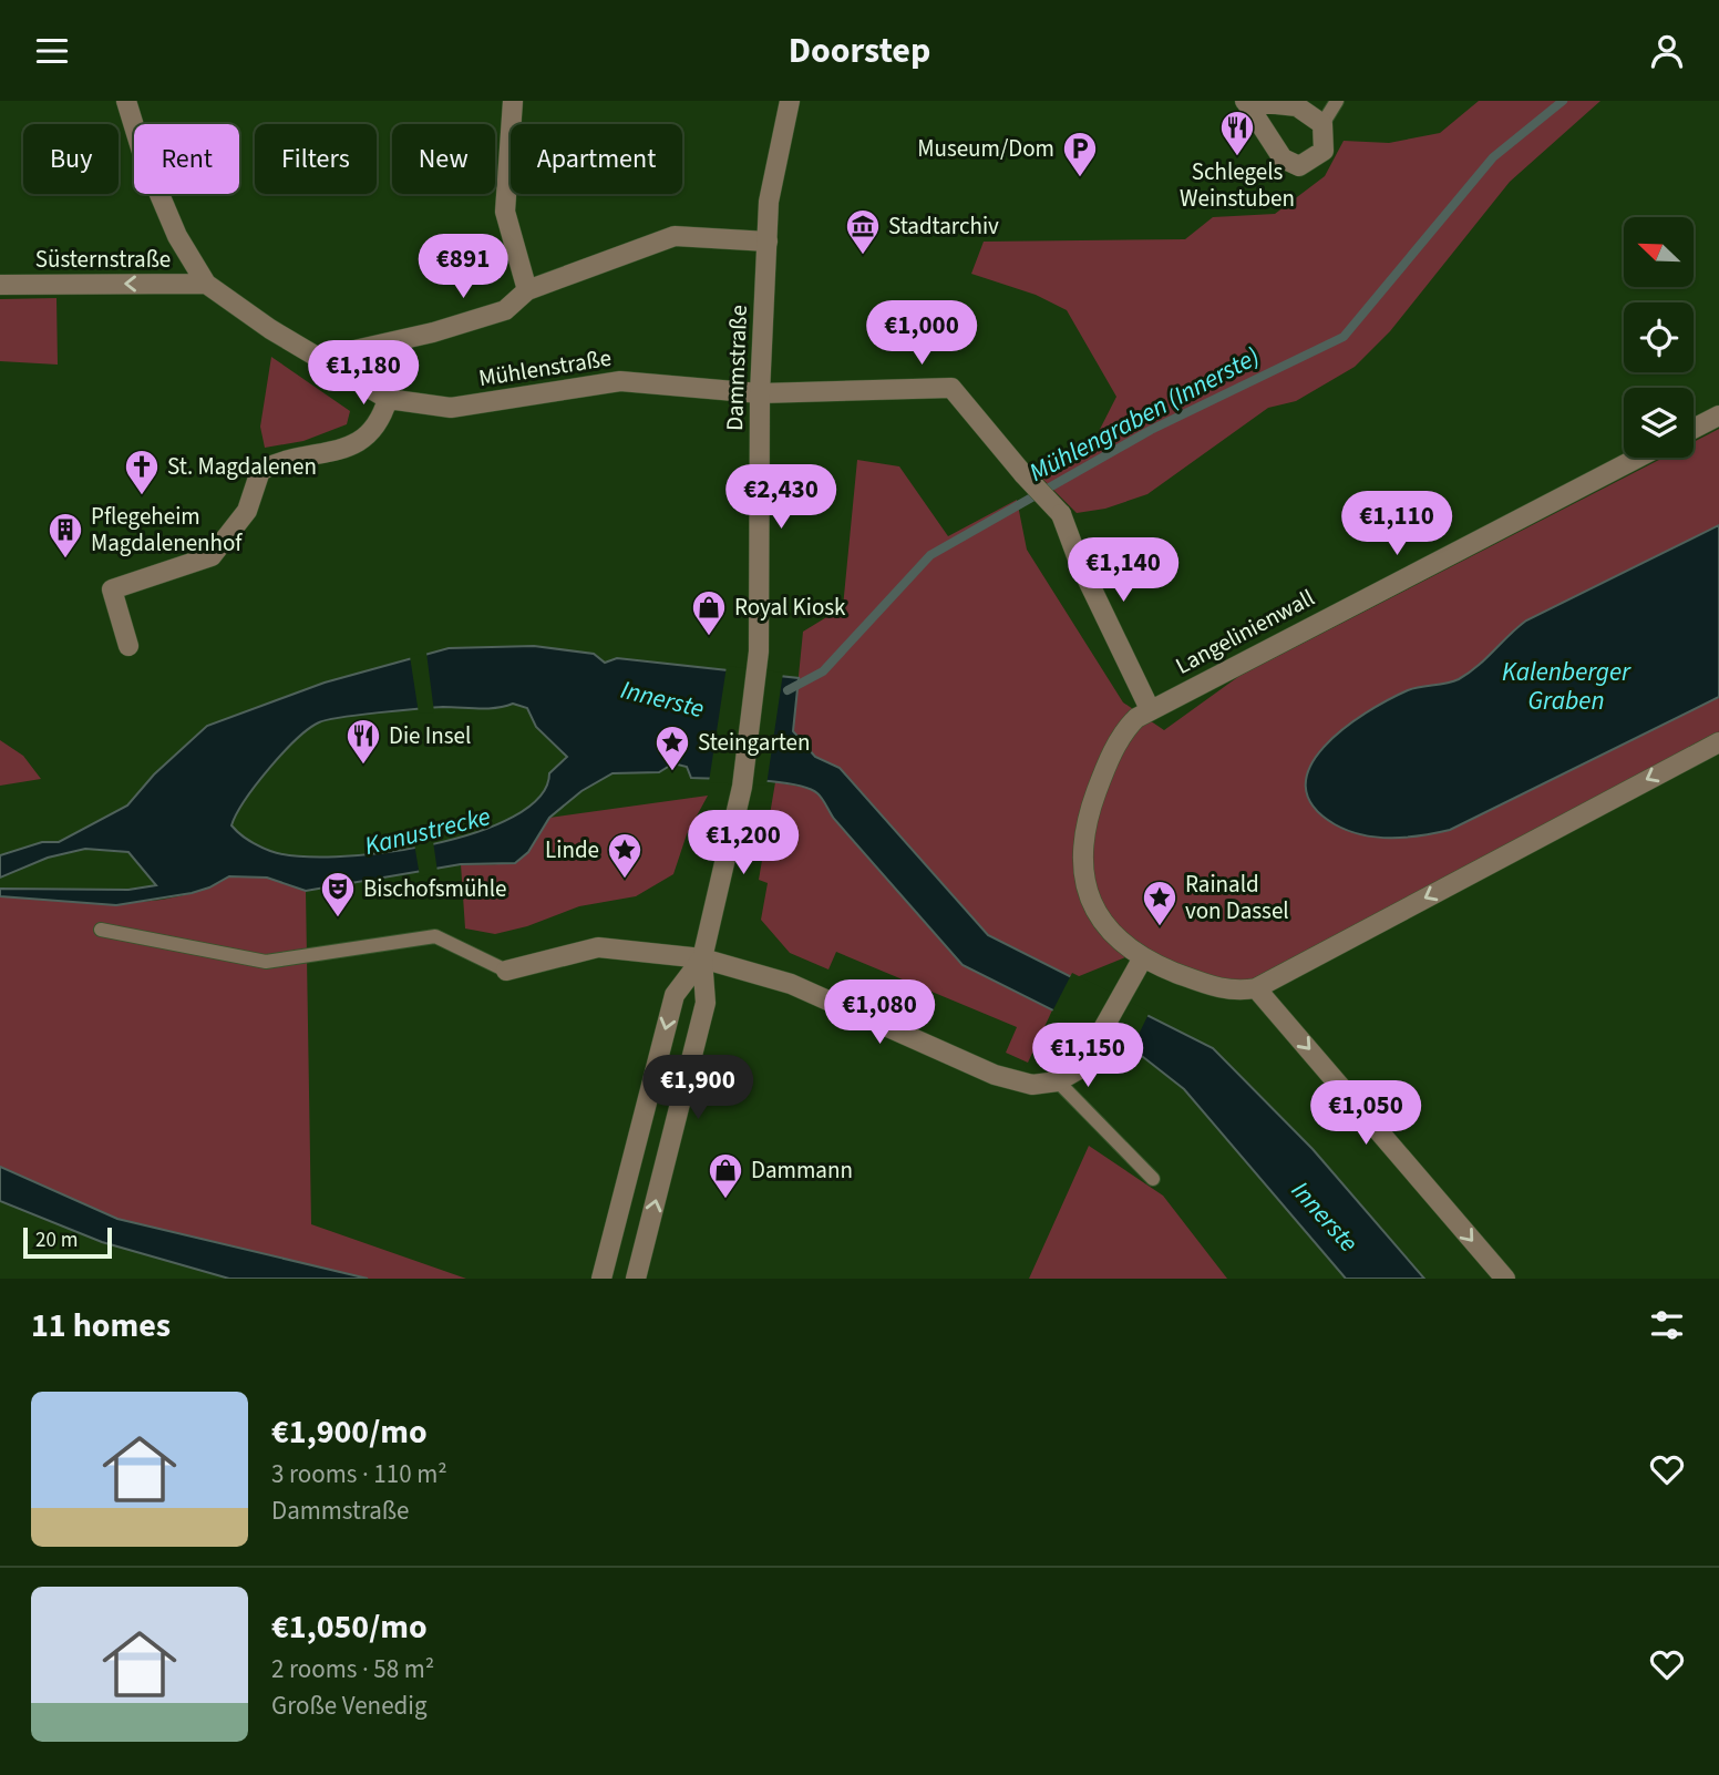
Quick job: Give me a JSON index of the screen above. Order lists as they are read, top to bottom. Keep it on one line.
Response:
{"streets":{"street":["Süsternstraße","Mühlenstraße","Dammstraße","Langelinienwall"]},"crossings":[["Mühlenstraße","Dammstraße"],["Mühlenstraße","Langelinienwall"]],"one_way":["Süsternstraße"],"water":["Mühlengraben (Innerste)","Kalenberger Graben","Innerste","Kanustrecke"],"places":{"restaurant":["Schlegels Weinstuben","Die Insel"],"parking":["Museum/Dom"],"museum":["Stadtarchiv"],"church":["St. Magdalenen"],"building":["Pflegeheim Magdalenenhof"],"shop":["Royal Kiosk","Dammann"],"place":["Steingarten","Linde","Rainald von Dassel"],"theatre":["Bischofsmühle"]},"scale_bar":"20 m","north":"top left","page":{"header":"Doorstep","chip":["Buy","Rent","Filters","New","Apartment"],"price":["€891","€1,000","€1,180","€2,430","€1,110","€1,140","€1,200","€1,080","€1,150","€1,900","€1,050"],"scale":"20 m","heading":"11 homes","list":[{"name":"€1,900/mo","note":"3 rooms · 110 m² · Dammstraße"},{"name":"€1,050/mo","note":"2 rooms · 58 m² · Große Venedig"}]}}
